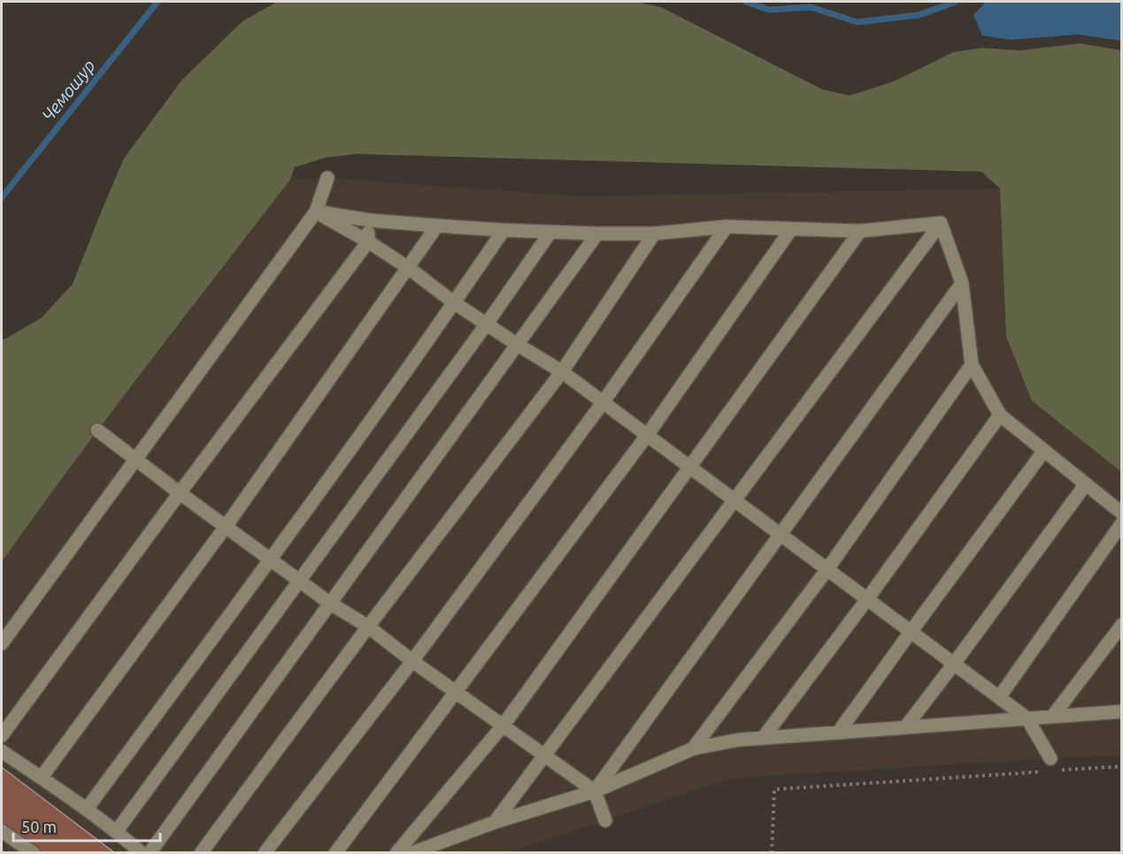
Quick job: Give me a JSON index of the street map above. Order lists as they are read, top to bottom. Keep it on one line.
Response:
{"water":["Чемошур"],"scale_bar":"50 m"}
